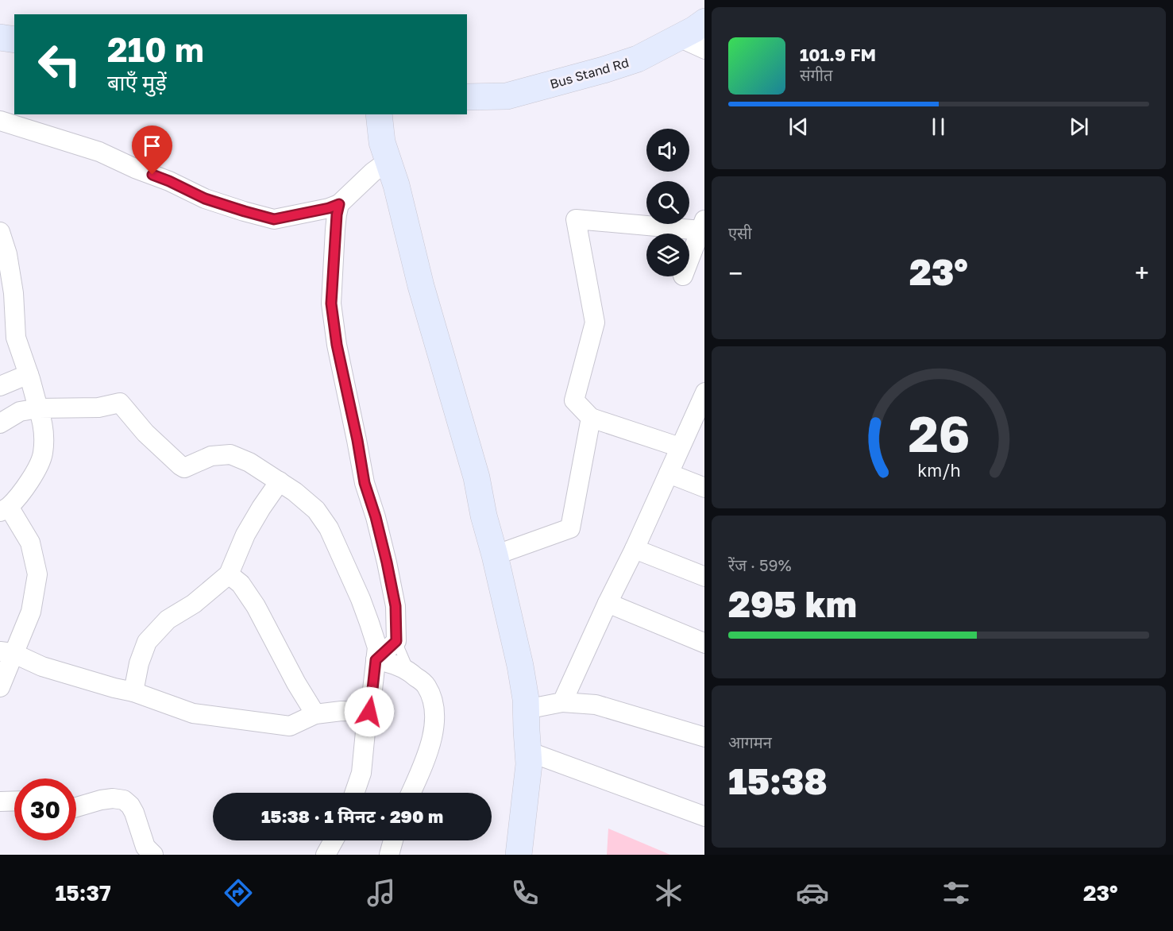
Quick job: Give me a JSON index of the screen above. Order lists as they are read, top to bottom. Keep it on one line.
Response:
{"streets":{"street":["Bus Stand Rd"]},"page":{"turn":["210 m","बाएँ मुड़ें"],"song":["101.9 FM","संगीत"],"tile":["एसी",["रेंज · 59%","295 km"],["आगमन","15:38"]],"heat":["−","23°","+"],"limit":"30","trip":"15:38 · 1 मिनट · 290 m","tabs":["15:37","23°"],"gauge":["26","km/h"]}}
